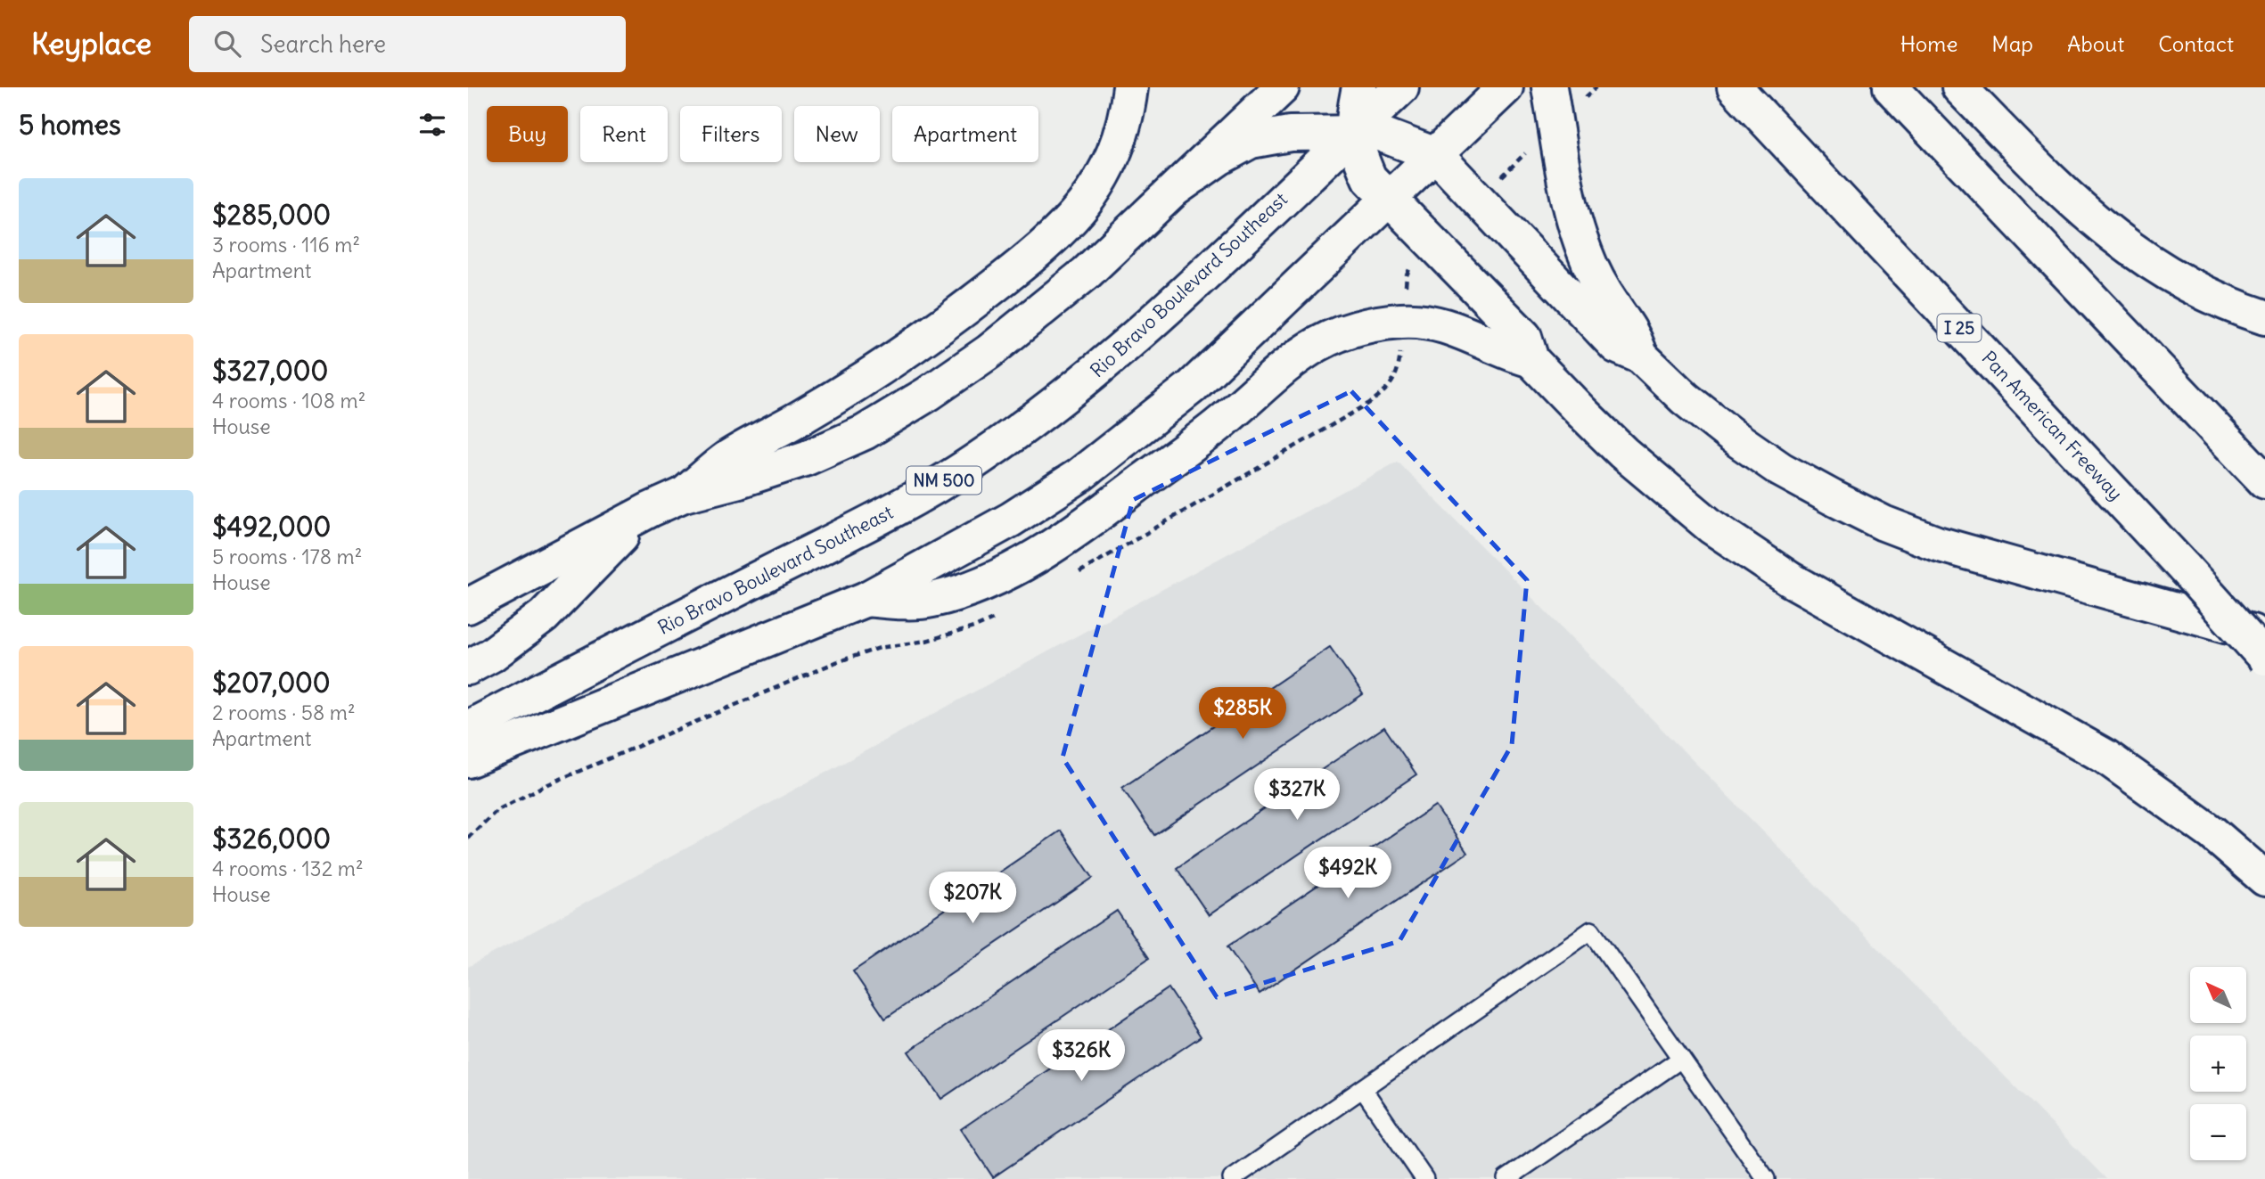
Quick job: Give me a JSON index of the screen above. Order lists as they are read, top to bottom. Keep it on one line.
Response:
{"streets":{"main road":["Rio Bravo Boulevard Southeast","I 25","Pan American Freeway","NM 500"]},"north":"top left","page":{"header":"Keyplace","search":"Search here","nav":["Home","Map","About","Contact"],"heading":"5 homes","chip":["Buy","Rent","Filters","New","Apartment"],"list":[{"name":"$285,000","note":"3 rooms · 116 m² · Apartment"},{"name":"$327,000","note":"4 rooms · 108 m² · House"},{"name":"$492,000","note":"5 rooms · 178 m² · House"},{"name":"$207,000","note":"2 rooms · 58 m² · Apartment"},{"name":"$326,000","note":"4 rooms · 132 m² · House"}],"price":["$285K","$327K","$492K","$207K","$326K"],"map_buttons":["+","−"]}}
